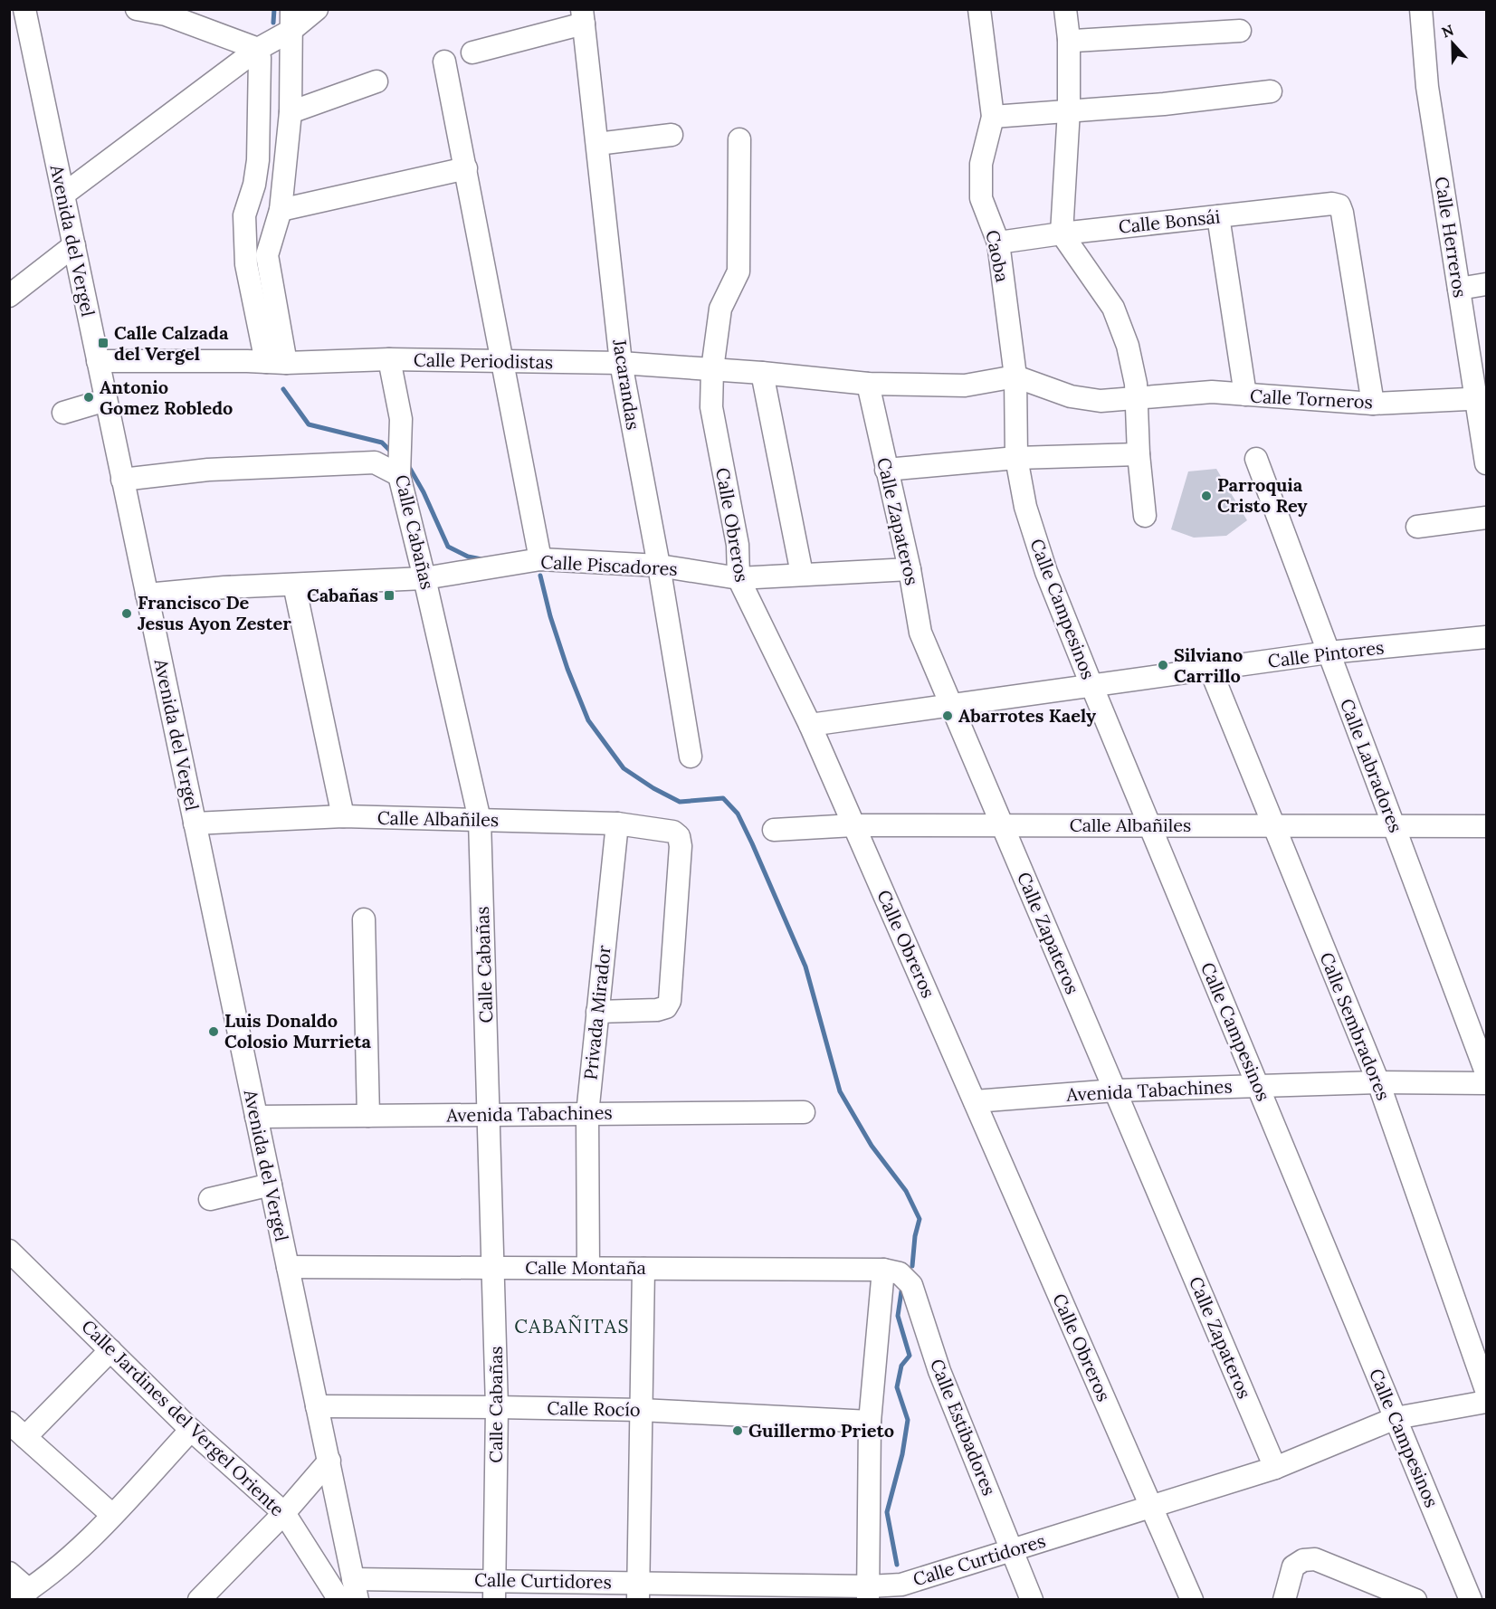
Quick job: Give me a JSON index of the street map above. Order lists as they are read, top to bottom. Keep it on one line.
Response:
{"streets":{"street":["Calle Bonsái","Calle Herreros","Avenida del Vergel","Caoba","Calle Periodistas","Jacarandas","Calle Torneros","Calle Zapateros","Calle Obreros","Calle Cabañas","Calle Piscadores","Calle Campesinos","Calle Pintores","Calle Labradores","Calle Albañiles","Privada Mirador","Calle Sembradores","Avenida Tabachines","Calle Montaña","Calle Rocío","Calle Jardines del Vergel Oriente","Calle Estibadores","Calle Curtidores"]},"crossings":[["Calle Bonsái","Caoba"],["Calle Bonsái","Calle Torneros"],["Calle Herreros","Calle Torneros"],["Avenida del Vergel","Calle Periodistas"],["Avenida del Vergel","Calle Piscadores"],["Avenida del Vergel","Calle Albañiles"],["Avenida del Vergel","Avenida Tabachines"],["Avenida del Vergel","Calle Montaña"],["Avenida del Vergel","Calle Rocío"],["Avenida del Vergel","Calle Curtidores"],["Caoba","Calle Periodistas"],["Caoba","Calle Torneros"],["Caoba","Calle Campesinos"],["Calle Periodistas","Jacarandas"],["Calle Periodistas","Calle Torneros"],["Calle Periodistas","Calle Zapateros"],["Calle Periodistas","Calle Obreros"],["Calle Periodistas","Calle Cabañas"],["Jacarandas","Calle Piscadores"],["Calle Zapateros","Calle Piscadores"],["Calle Zapateros","Calle Pintores"],["Calle Zapateros","Calle Albañiles"],["Calle Zapateros","Avenida Tabachines"],["Calle Zapateros","Calle Curtidores"],["Calle Obreros","Calle Piscadores"],["Calle Obreros","Calle Pintores"],["Calle Obreros","Calle Albañiles"],["Calle Obreros","Avenida Tabachines"],["Calle Obreros","Calle Curtidores"],["Calle Cabañas","Calle Piscadores"],["Calle Cabañas","Calle Albañiles"],["Calle Cabañas","Avenida Tabachines"],["Calle Cabañas","Calle Montaña"],["Calle Cabañas","Calle Rocío"],["Calle Cabañas","Calle Curtidores"],["Calle Campesinos","Calle Pintores"],["Calle Campesinos","Calle Albañiles"],["Calle Campesinos","Avenida Tabachines"],["Calle Campesinos","Calle Curtidores"],["Calle Pintores","Calle Labradores"],["Calle Pintores","Calle Sembradores"],["Calle Labradores","Calle Albañiles"],["Calle Albañiles","Privada Mirador"],["Calle Albañiles","Calle Sembradores"],["Privada Mirador","Avenida Tabachines"],["Privada Mirador","Calle Montaña"],["Calle Sembradores","Avenida Tabachines"],["Calle Montaña","Calle Estibadores"],["Calle Estibadores","Calle Curtidores"]],"districts":["CABAÑITAS"],"places":{"transit":["Calle Calzada del Vergel","Cabañas"],"other":["Antonio Gomez Robledo","Parroquia Cristo Rey","Francisco De Jesus Ayon Zester","Silviano Carrillo","Abarrotes Kaely","Luis Donaldo Colosio Murrieta","Guillermo Prieto"]},"north":"top"}
